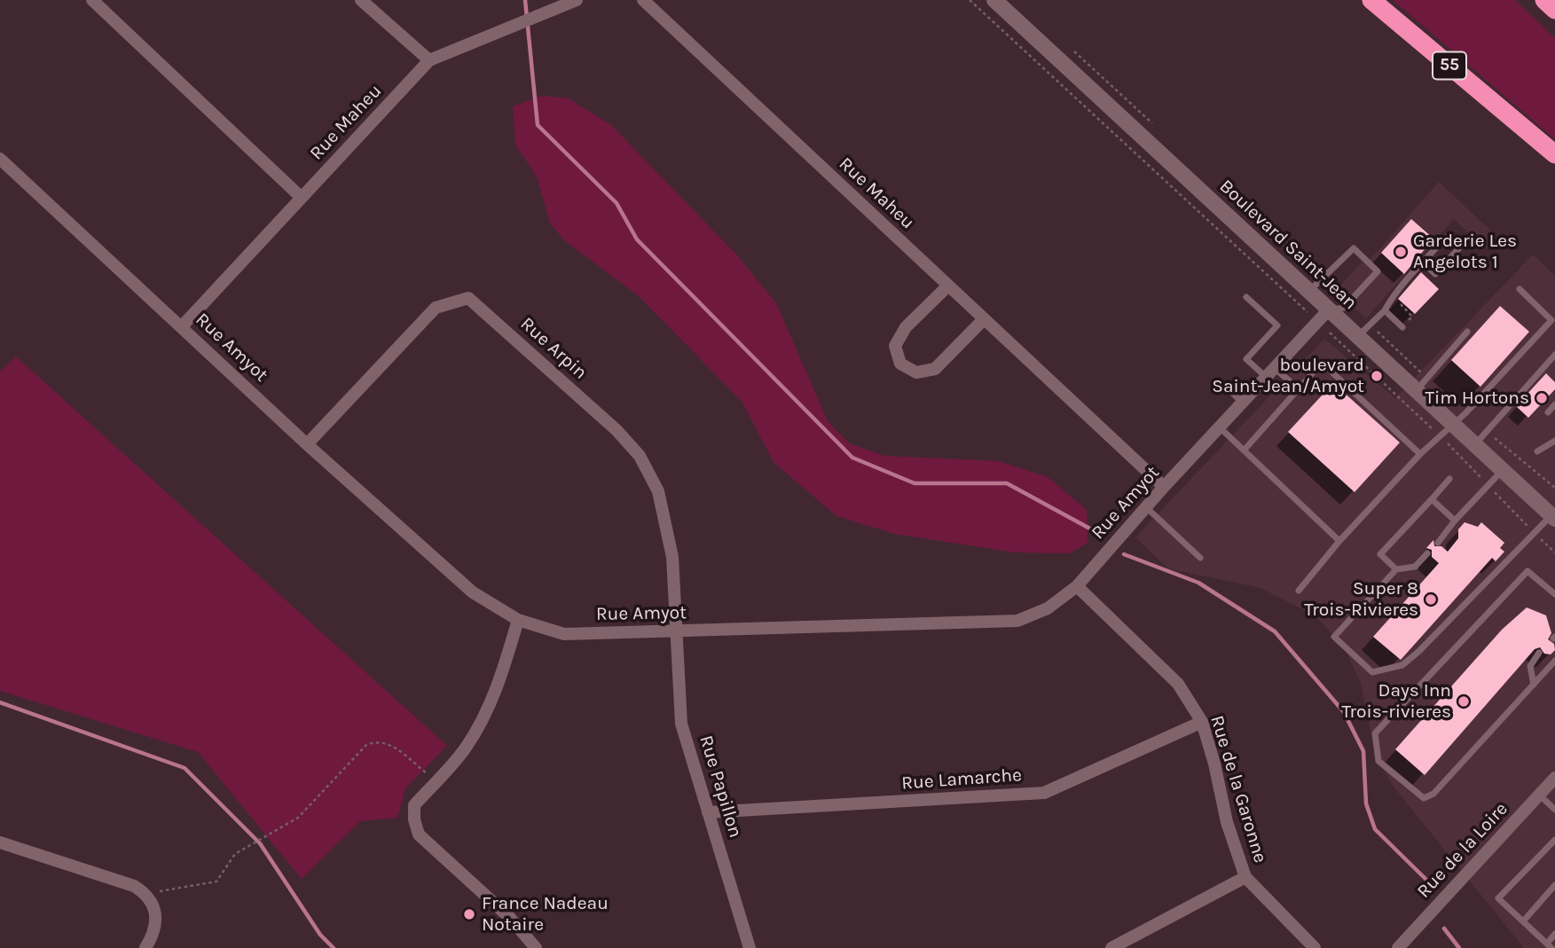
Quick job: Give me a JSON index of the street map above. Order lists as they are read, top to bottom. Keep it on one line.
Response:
{"streets":{"highway":["55"],"street":["Rue Maheu","Boulevard Saint-Jean","Rue Amyot","Rue Arpin","Rue Lamarche","Rue Papillon","Rue de la Garonne","Rue de la Loire"]},"crossings":[["Rue Maheu","Rue Amyot"],["Boulevard Saint-Jean","Rue Amyot"],["Rue Amyot","Rue Arpin"],["Rue Amyot","Rue Papillon"],["Rue Amyot","Rue de la Garonne"],["Rue Arpin","Rue Papillon"],["Rue Lamarche","Rue Papillon"],["Rue Lamarche","Rue de la Garonne"]],"places":["Garderie Les Angelots 1","boulevard Saint-Jean/Amyot","Tim Hortons","Super 8 Trois-Rivieres","Days Inn Trois-rivieres","France Nadeau Notaire"]}
